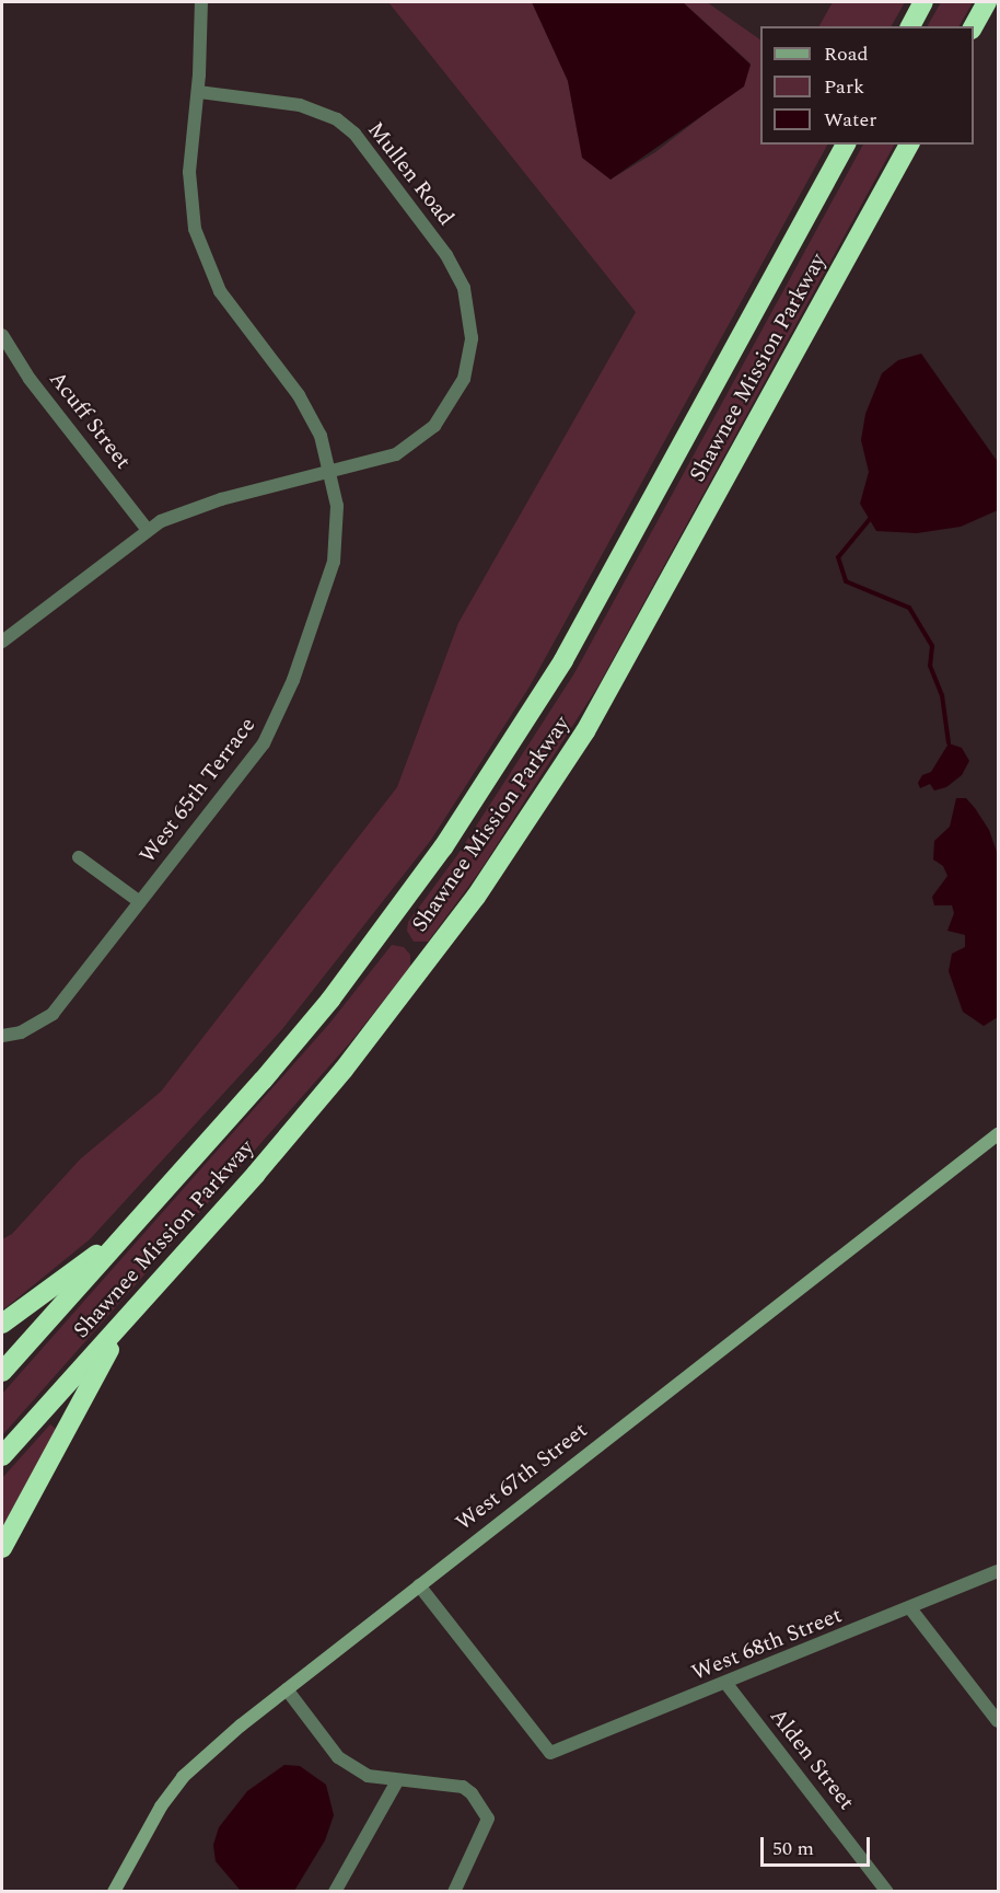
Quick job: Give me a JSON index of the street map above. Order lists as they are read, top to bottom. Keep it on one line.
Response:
{"streets":{"highway":["Shawnee Mission Parkway"],"street":["Mullen Road","Acuff Street","West 65th Terrace","West 67th Street","West 68th Street","Alden Street"]},"crossings":[["Mullen Road","West 65th Terrace"],["West 67th Street","West 68th Street"],["West 68th Street","Alden Street"]],"legend":["Road","Park","Water"],"scale_bar":"50 m"}
